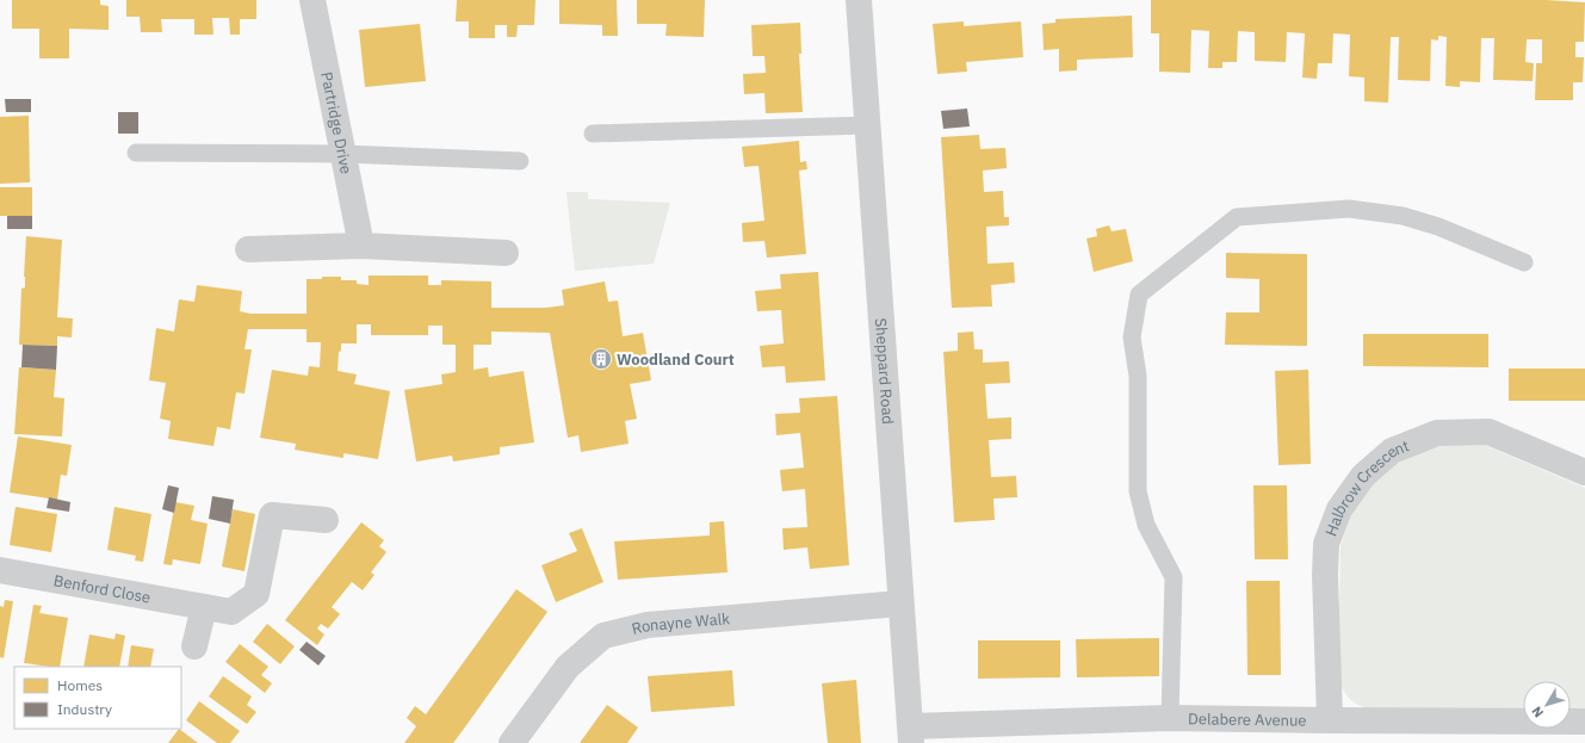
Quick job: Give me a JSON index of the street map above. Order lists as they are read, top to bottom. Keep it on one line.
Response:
{"streets":{"street":["Partridge Drive","Sheppard Road","Halbrow Crescent","Benford Close","Ronayne Walk","Delabere Avenue"]},"crossings":[["Sheppard Road","Ronayne Walk"],["Sheppard Road","Delabere Avenue"],["Halbrow Crescent","Delabere Avenue"]],"places":{"building":["Woodland Court"]},"legend":["Homes","Industry"],"north":"bottom left"}
